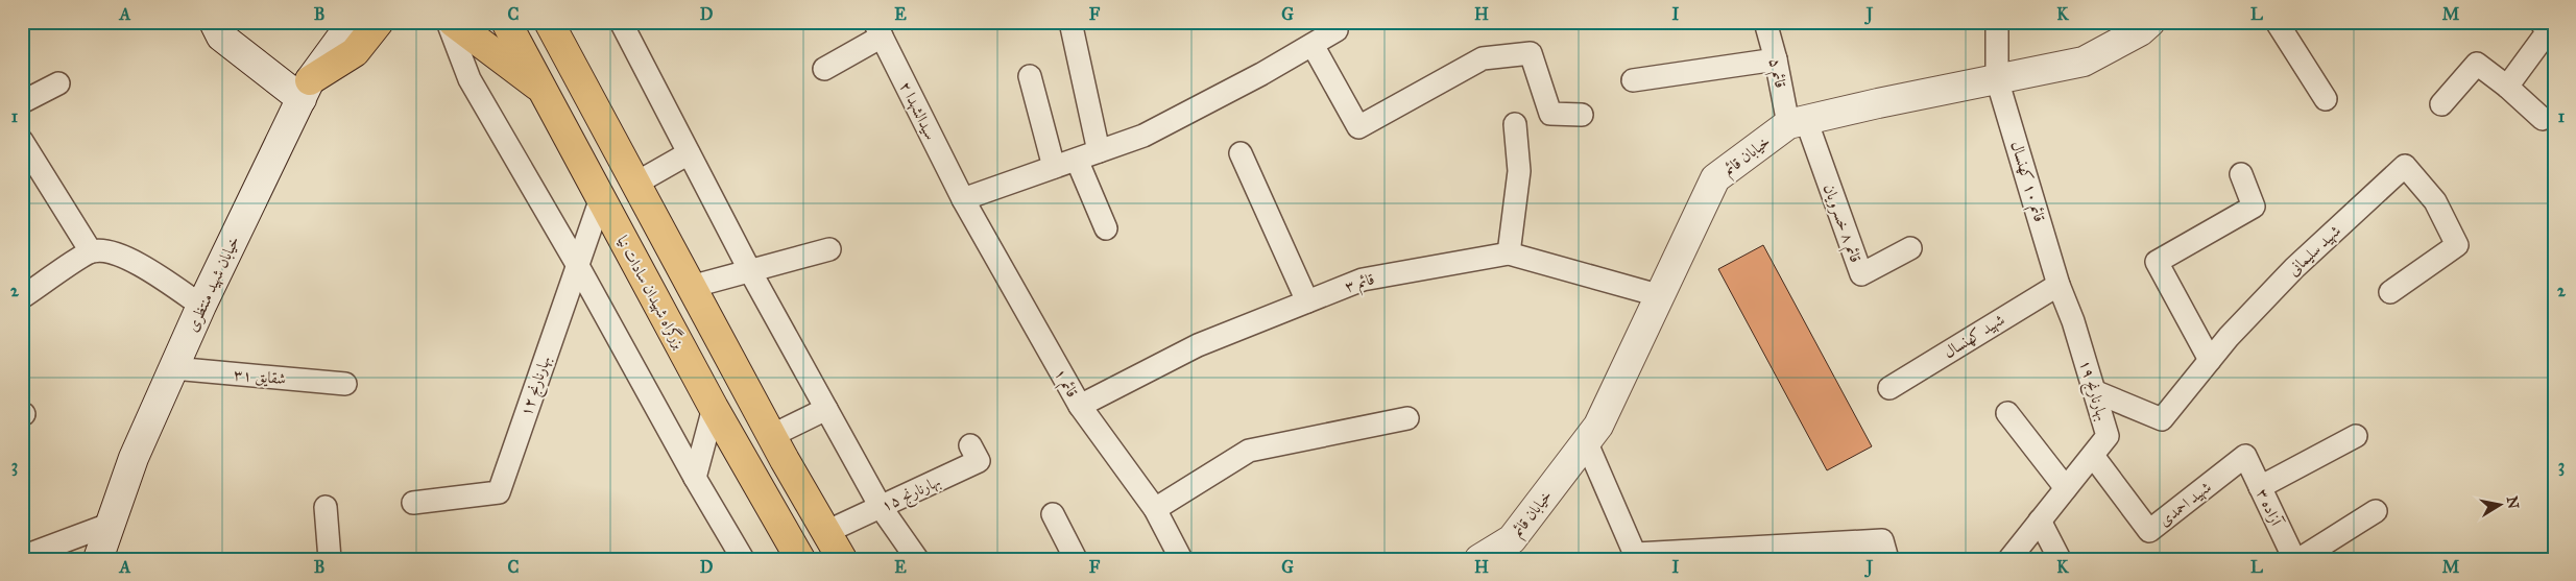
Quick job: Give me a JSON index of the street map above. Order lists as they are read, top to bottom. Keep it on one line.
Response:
{"streets":{"highway":["بزرگراه شهیدان سادات نیا"],"street":["قائم ۵","سیدالشهدا ۲","خیابان قائم","قائم ۱۰ کهنسال","قائم ۸ خسرویان","شهید سلیمانی","قائم ۳","خیابان شهید منتظری","شهید کهنسال","شقایق ۳۱","قائم ۱","بهارنارنج ۱۲","بهارنارنج ۱۹","بهارنارنج ۱۵","شهید احمدی","آزاده ۳"]},"crossings":[["قائم ۵","خیابان قائم"],["قائم ۵","قائم ۸ خسرویان"],["سیدالشهدا ۲","قائم ۱"],["خیابان قائم","قائم ۱۰ کهنسال"],["خیابان قائم","قائم ۸ خسرویان"],["خیابان قائم","قائم ۳"],["قائم ۱۰ کهنسال","شهید کهنسال"],["قائم ۱۰ کهنسال","بهارنارنج ۱۹"],["شهید سلیمانی","بهارنارنج ۱۹"],["قائم ۳","قائم ۱"],["خیابان شهید منتظری","شقایق ۳۱"],["بزرگراه شهیدان سادات نیا","بهارنارنج ۱۲"],["شهید کهنسال","بهارنارنج ۱۹"],["بهارنارنج ۱۹","شهید احمدی"],["شهید احمدی","آزاده ۳"]],"north":"right","grid":{"columns":["A","B","C","D","E","F","G","H","I","J","K","L","M"],"rows":["1","2","3"]}}
